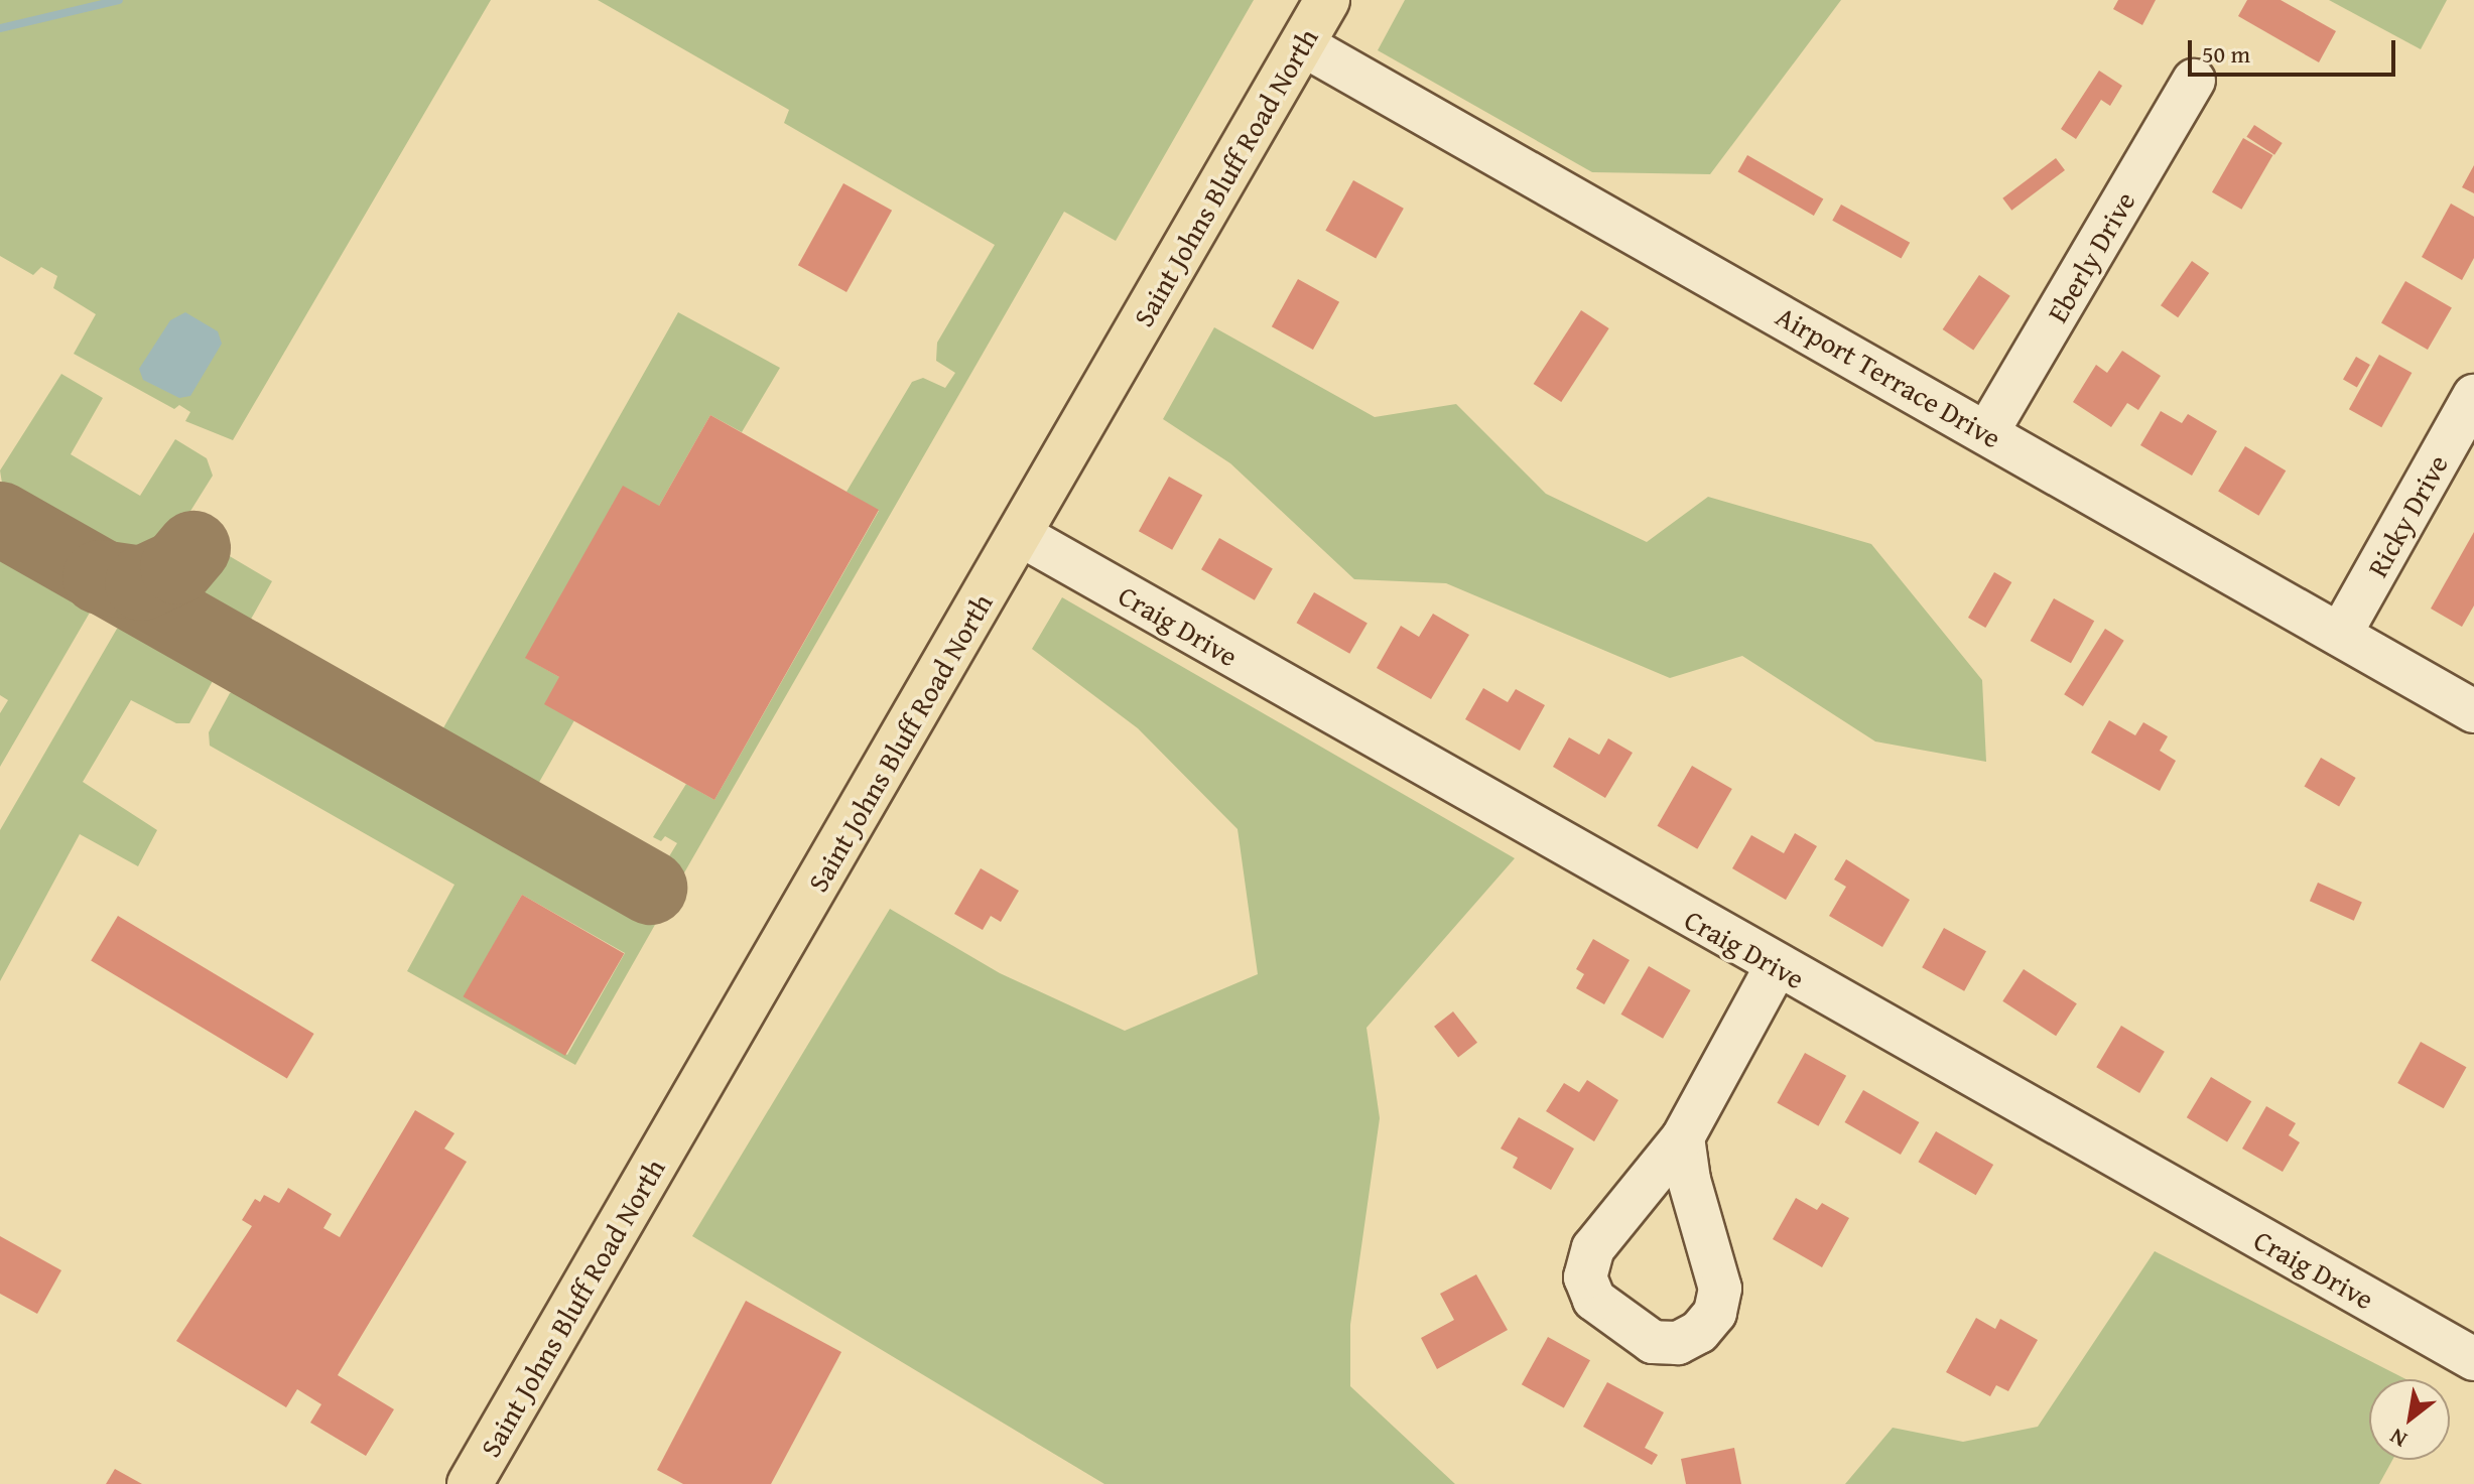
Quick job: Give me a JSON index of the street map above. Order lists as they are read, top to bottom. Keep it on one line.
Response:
{"streets":{"main road":["Saint Johns Bluff Road North"],"street":["Eberly Drive","Airport Terrace Drive","Ricky Drive","Craig Drive"]},"crossings":[["Saint Johns Bluff Road North","Airport Terrace Drive"],["Saint Johns Bluff Road North","Craig Drive"],["Eberly Drive","Airport Terrace Drive"],["Airport Terrace Drive","Ricky Drive"]],"scale_bar":"50 m","north":"bottom left"}
